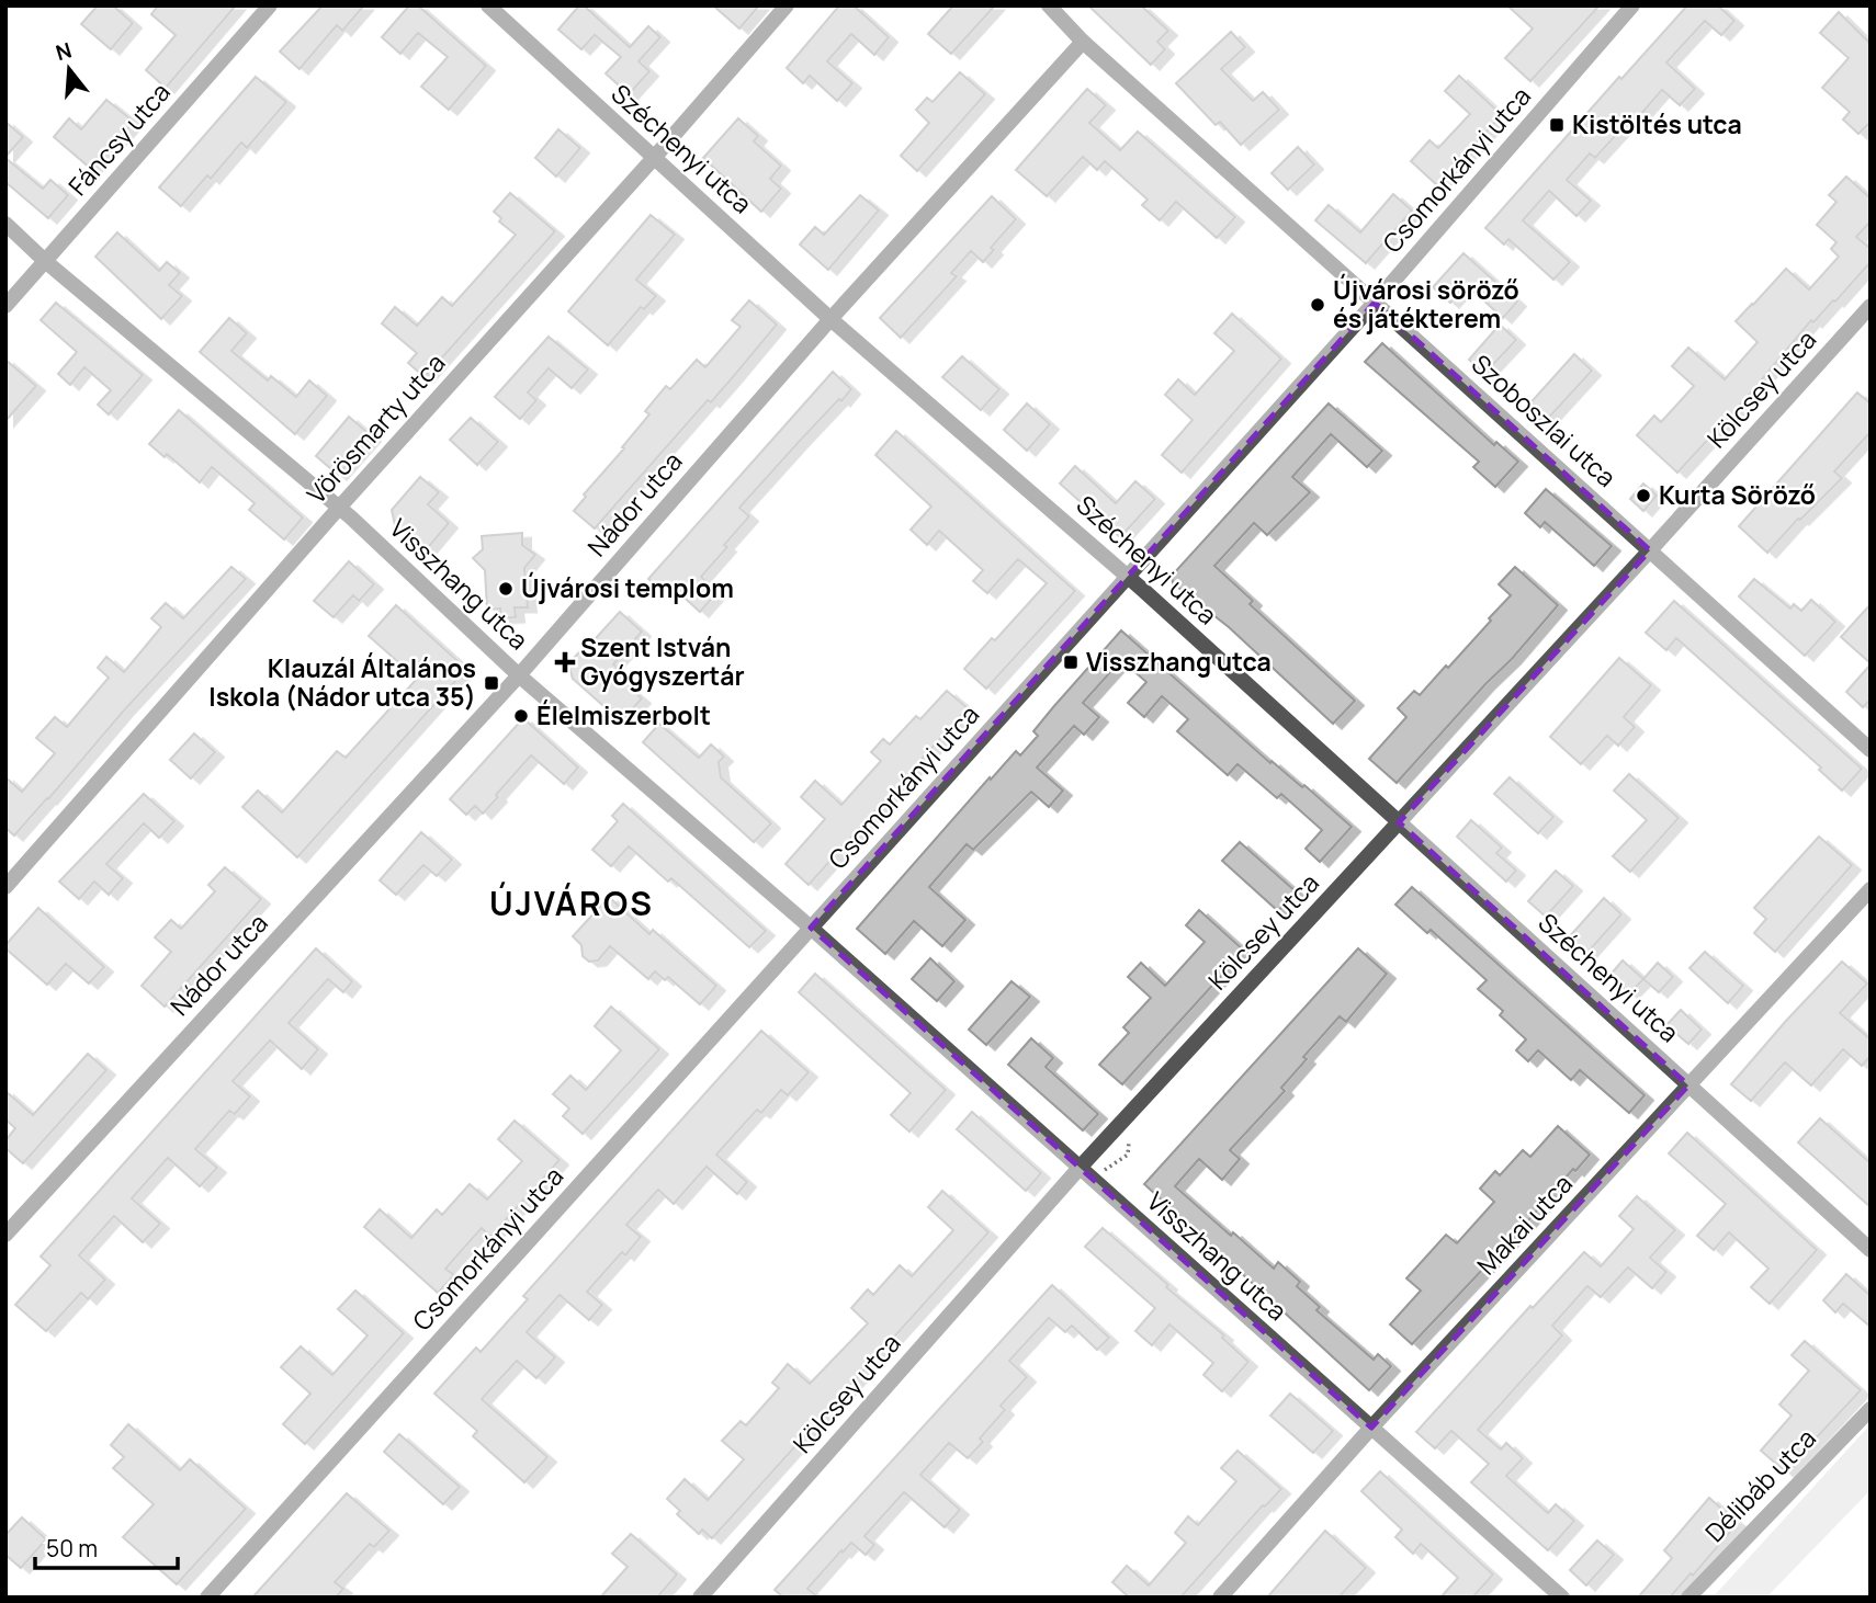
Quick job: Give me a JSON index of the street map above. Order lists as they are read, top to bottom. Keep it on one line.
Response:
{"streets":{"street":["Fáncsy utca","Széchenyi utca","Csomorkányi utca","Kölcsey utca","Szoboszlai utca","Vörösmarty utca","Nádor utca","Visszhang utca","Makai utca","Délibáb utca"]},"crossings":[["Fáncsy utca","Visszhang utca"],["Széchenyi utca","Csomorkányi utca"],["Széchenyi utca","Kölcsey utca"],["Széchenyi utca","Vörösmarty utca"],["Széchenyi utca","Nádor utca"],["Széchenyi utca","Makai utca"],["Csomorkányi utca","Szoboszlai utca"],["Csomorkányi utca","Visszhang utca"],["Kölcsey utca","Szoboszlai utca"],["Kölcsey utca","Visszhang utca"],["Szoboszlai utca","Nádor utca"],["Vörösmarty utca","Visszhang utca"],["Nádor utca","Visszhang utca"],["Visszhang utca","Makai utca"]],"districts":["ÚJVÁROS"],"places":{"transit":["Kistöltés utca","Visszhang utca","Klauzál Általános Iskola (Nádor utca 35)"],"other":["Újvárosi söröző és játékterem","Kurta Söröző","Újvárosi templom","Élelmiszerbolt"],"health":["Szent István Gyógyszertár"]},"scale_bar":"50 m","north":"top"}
